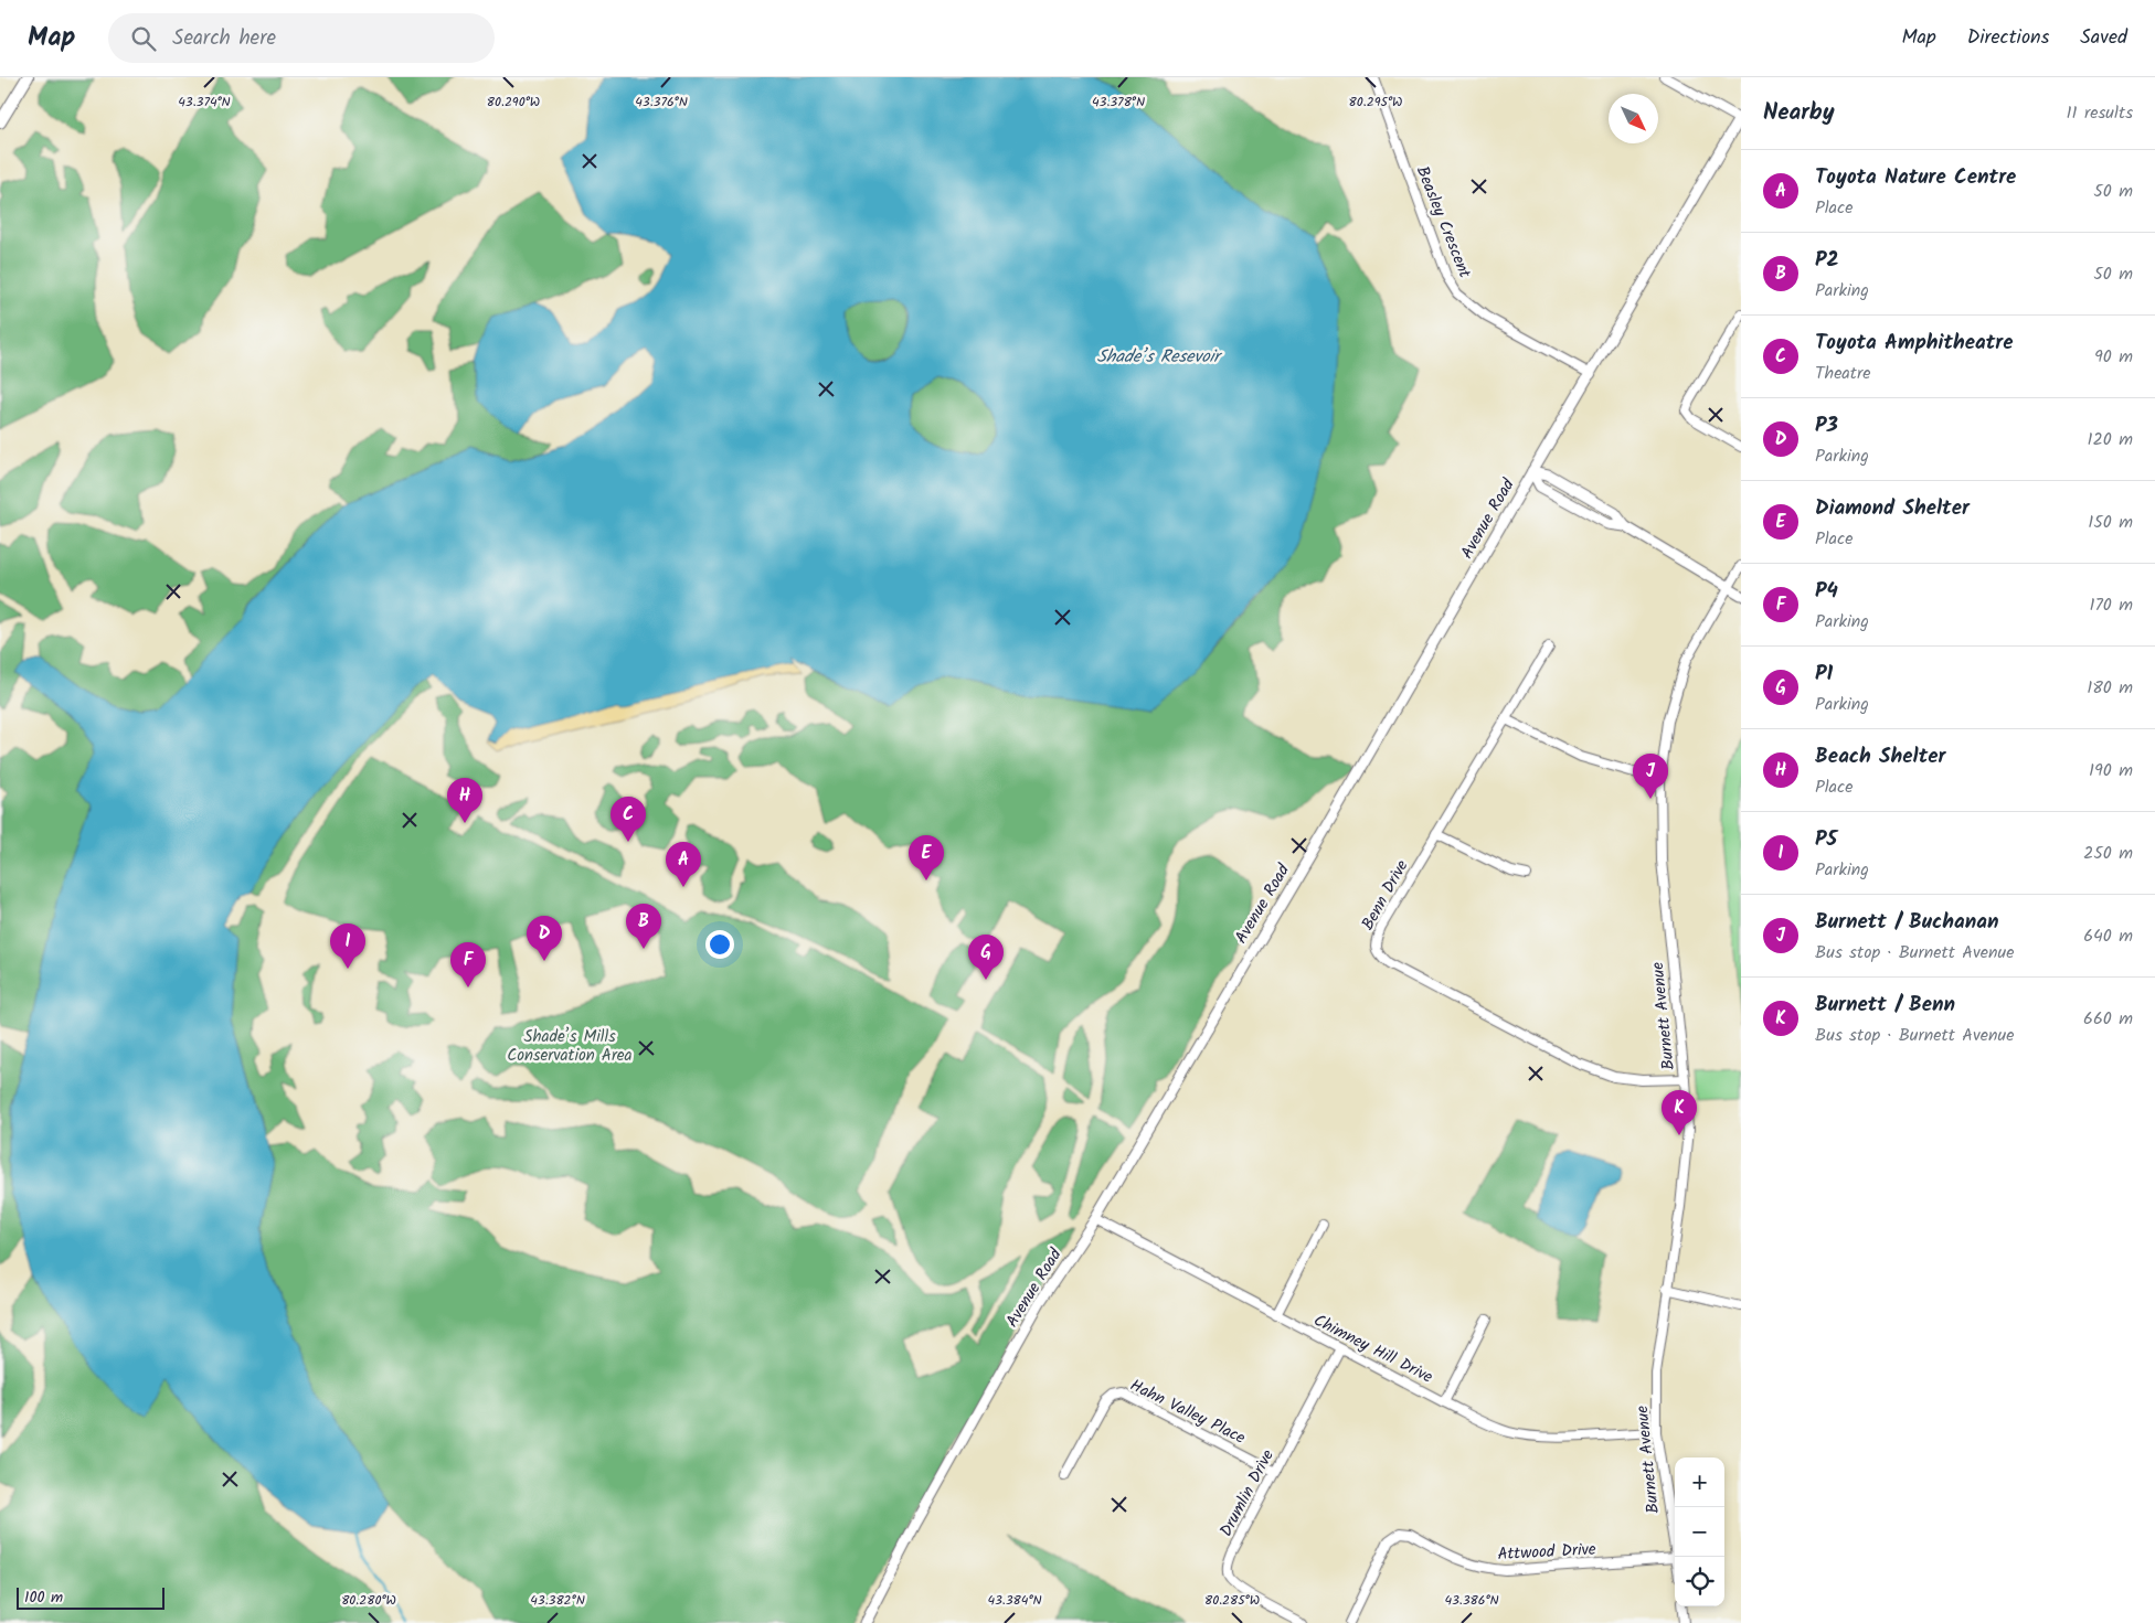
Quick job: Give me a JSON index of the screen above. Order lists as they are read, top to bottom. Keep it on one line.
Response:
{"streets":{"street":["Beasley Crescent","Avenue Road","Benn Drive","Burnett Avenue","Chimney Hill Drive","Hahn Valley Place","Drumlin Drive","Attwood Drive"]},"crossings":[["Beasley Crescent","Avenue Road"],["Avenue Road","Chimney Hill Drive"],["Benn Drive","Burnett Avenue"],["Burnett Avenue","Chimney Hill Drive"],["Chimney Hill Drive","Drumlin Drive"],["Hahn Valley Place","Drumlin Drive"]],"water":["Shade’s Resevoir"],"parks":["Shade’s Mills Conservation Area"],"scale_bar":"100 m","north":"bottom right","page":{"header":"Map","search":"Search here","nav":["Map","Directions","Saved"],"heading":["Nearby","11 results"],"list":[{"mark":"A","name":"Toyota Nature Centre","note":"Place","value":"50 m"},{"mark":"B","name":"P2","note":"Parking","value":"50 m"},{"mark":"C","name":"Toyota Amphitheatre","note":"Theatre","value":"90 m"},{"mark":"D","name":"P3","note":"Parking","value":"120 m"},{"mark":"E","name":"Diamond Shelter","note":"Place","value":"150 m"},{"mark":"F","name":"P4","note":"Parking","value":"170 m"},{"mark":"G","name":"P1","note":"Parking","value":"180 m"},{"mark":"H","name":"Beach Shelter","note":"Place","value":"190 m"},{"mark":"I","name":"P5","note":"Parking","value":"250 m"},{"mark":"J","name":"Burnett / Buchanan","note":"Bus stop · Burnett Avenue","value":"640 m"},{"mark":"K","name":"Burnett / Benn","note":"Bus stop · Burnett Avenue","value":"660 m"}],"pins":["J","H","C","E","A","B","D","I","G","F","K"],"map_buttons":["+","−"],"scale":"100 m"},"coordinates":["80.290°W","80.295°W","43.374°N","43.376°N","43.378°N","43.382°N","43.384°N","43.386°N","80.280°W","80.285°W"]}
